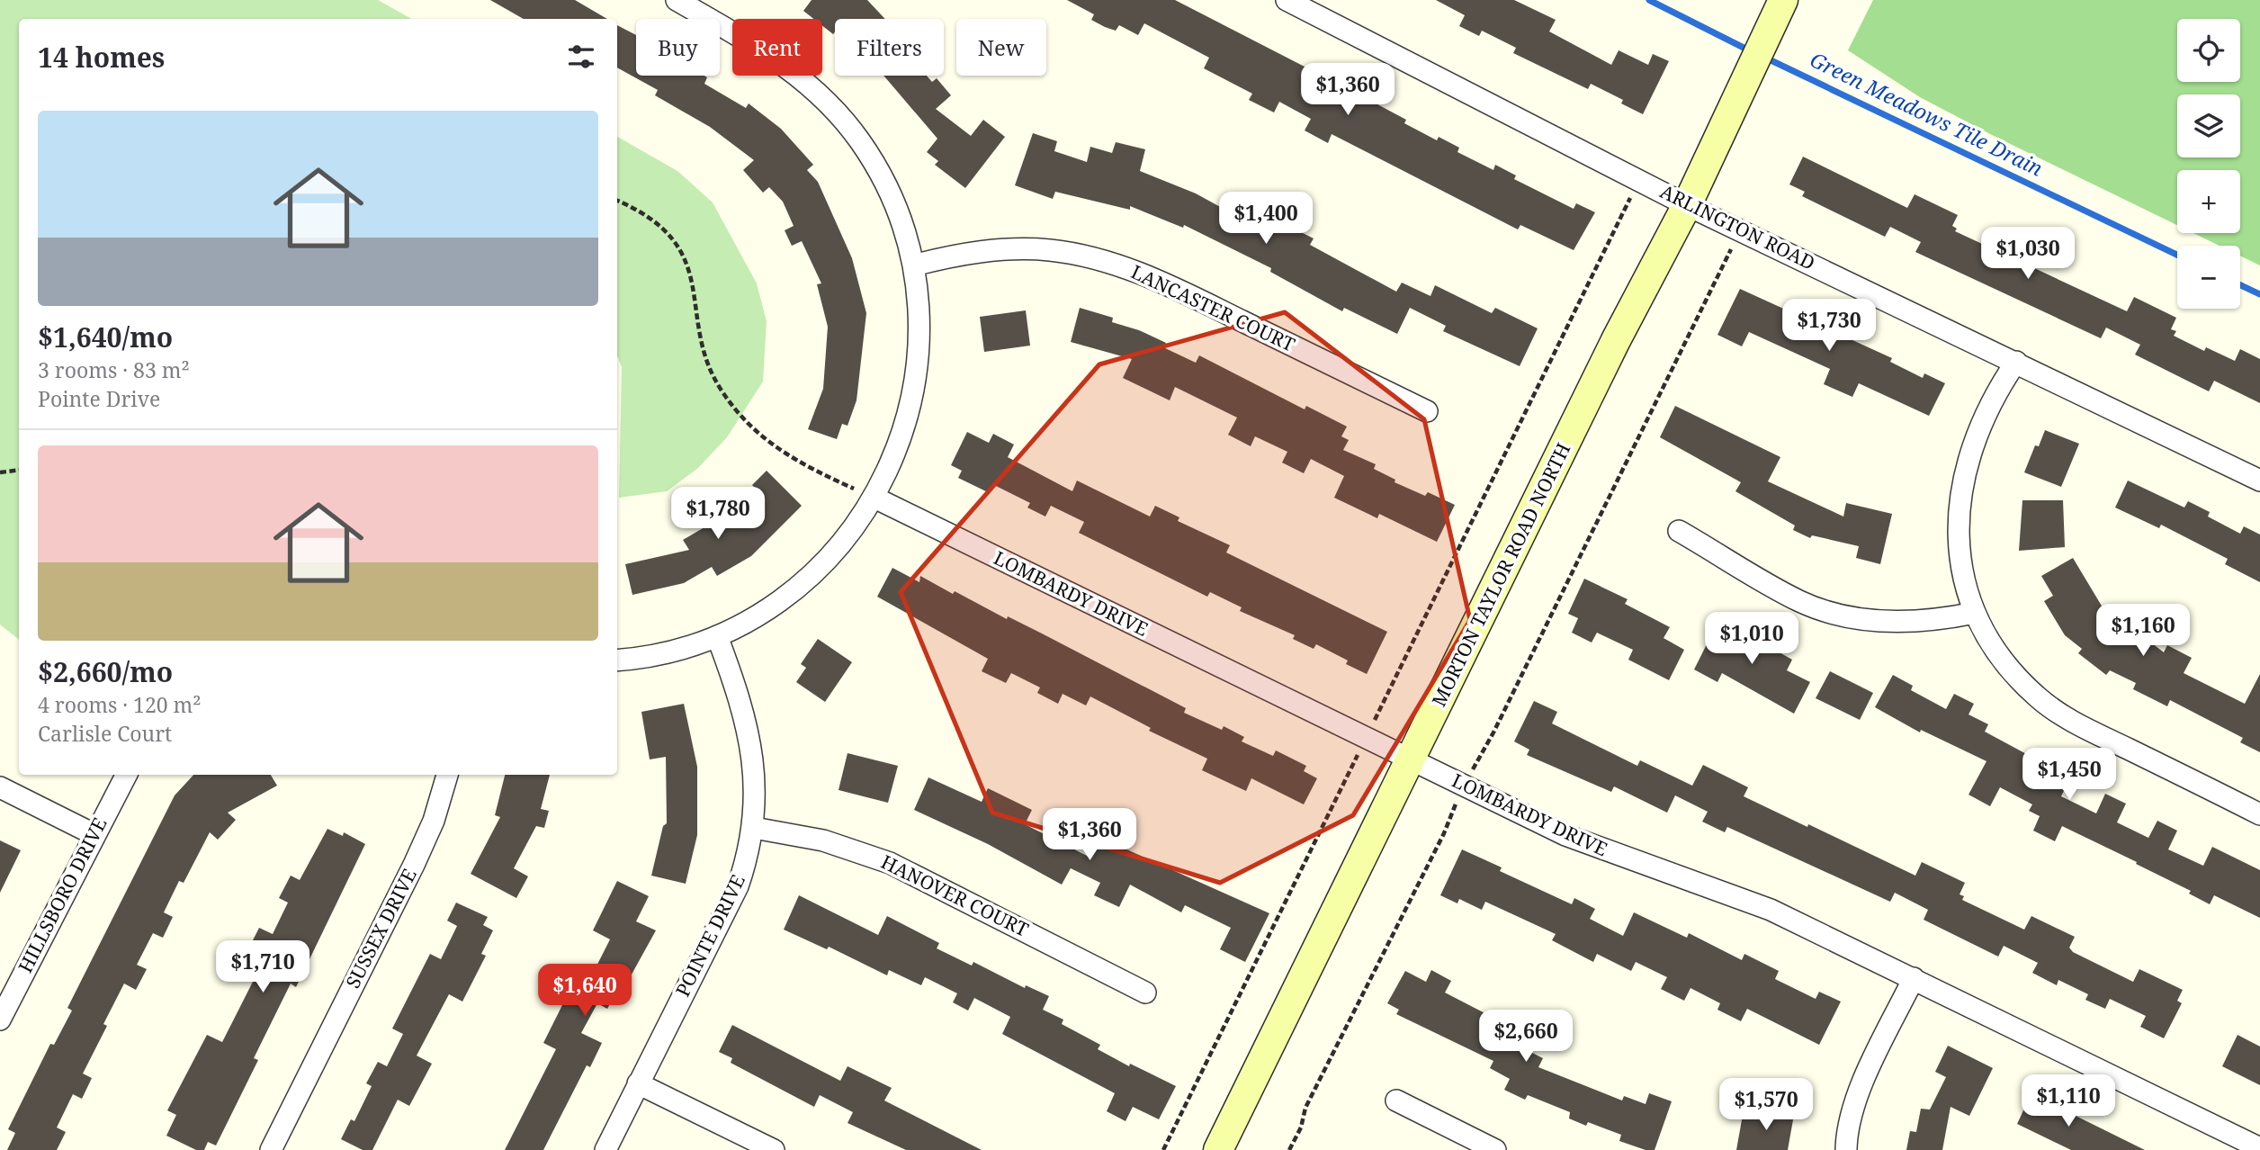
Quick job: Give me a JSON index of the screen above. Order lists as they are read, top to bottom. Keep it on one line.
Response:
{"streets":{"street":["ARLINGTON ROAD","LANCASTER COURT","MORTON TAYLOR ROAD NORTH","LOMBARDY DRIVE","HILLSBORO DRIVE","HANOVER COURT","SUSSEX DRIVE","POINTE DRIVE"]},"crossings":[["ARLINGTON ROAD","MORTON TAYLOR ROAD NORTH"],["MORTON TAYLOR ROAD NORTH","LOMBARDY DRIVE"],["HANOVER COURT","POINTE DRIVE"]],"water":["Green Meadows Tile Drain"],"page":{"map_buttons":["+","−"],"chip":["Buy","Rent","Filters","New"],"heading":"14 homes","price":["$1,360","$1,400","$1,030","$1,730","$1,780","$1,160","$1,010","$1,450","$1,360","$1,710","$1,640","$2,660","$1,110","$1,570"],"list":[{"name":"$1,640/mo","note":"3 rooms · 83 m² · Pointe Drive"},{"name":"$2,660/mo","note":"4 rooms · 120 m² · Carlisle Court"}]}}
